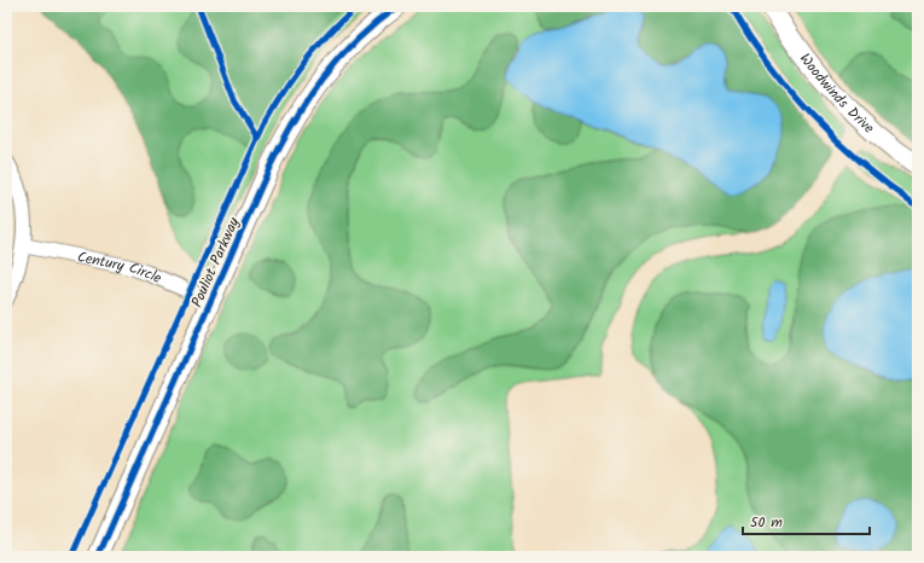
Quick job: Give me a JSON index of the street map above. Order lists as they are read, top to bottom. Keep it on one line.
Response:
{"streets":{"street":["Woodwinds Drive","Pouliot Parkway","Century Circle"]},"crossings":[["Pouliot Parkway","Century Circle"]],"scale_bar":"50 m"}
